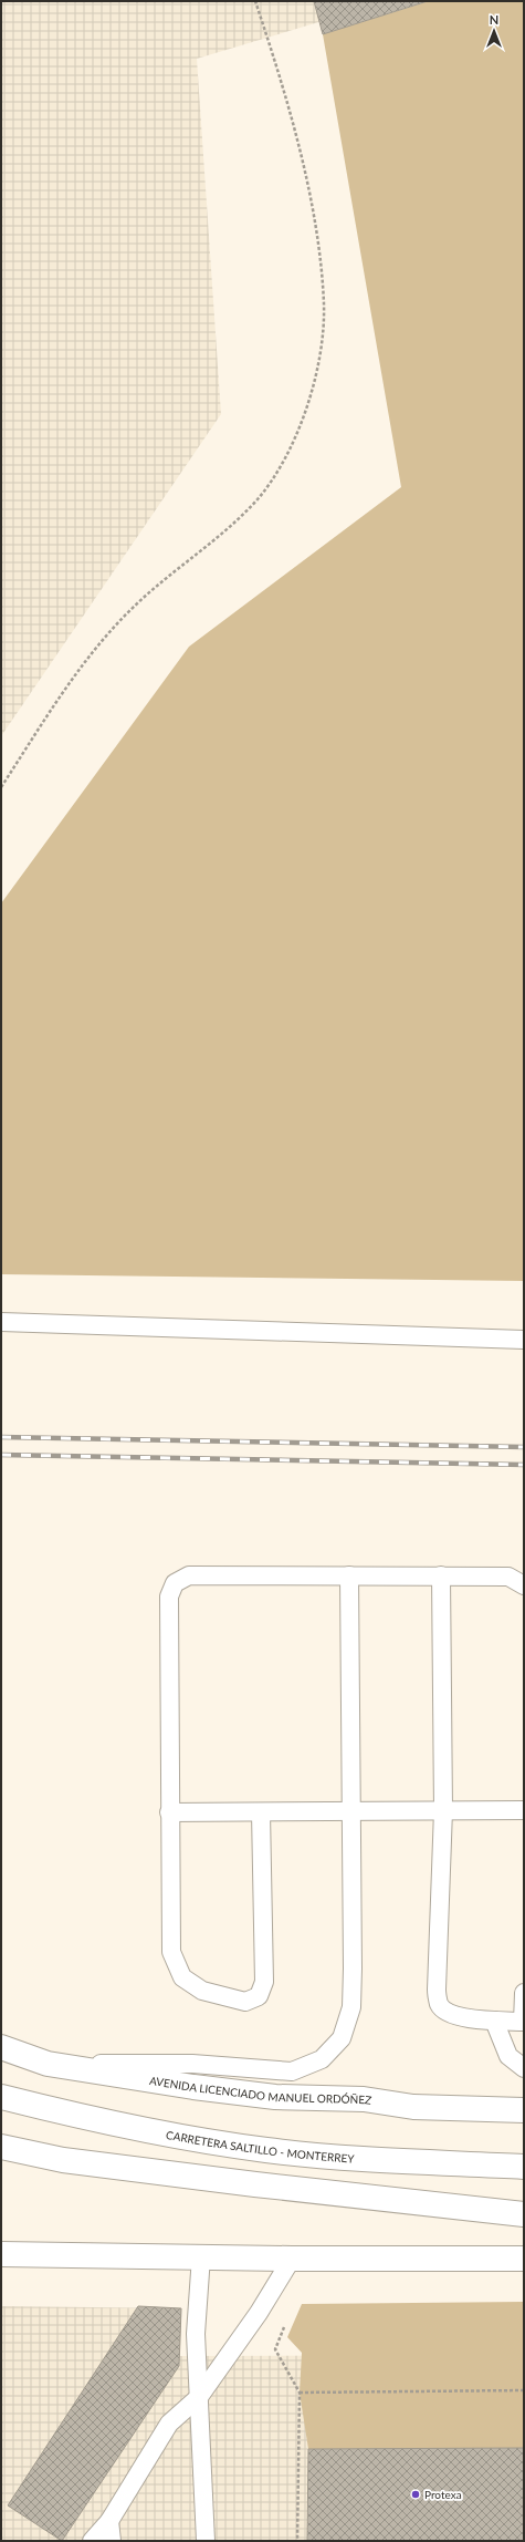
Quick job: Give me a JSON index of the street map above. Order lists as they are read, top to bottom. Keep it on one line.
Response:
{"streets":{"main road":["AVENIDA LICENCIADO MANUEL ORDÓÑEZ","CARRETERA SALTILLO - MONTERREY"]},"places":["Protexa"],"north":"top"}
